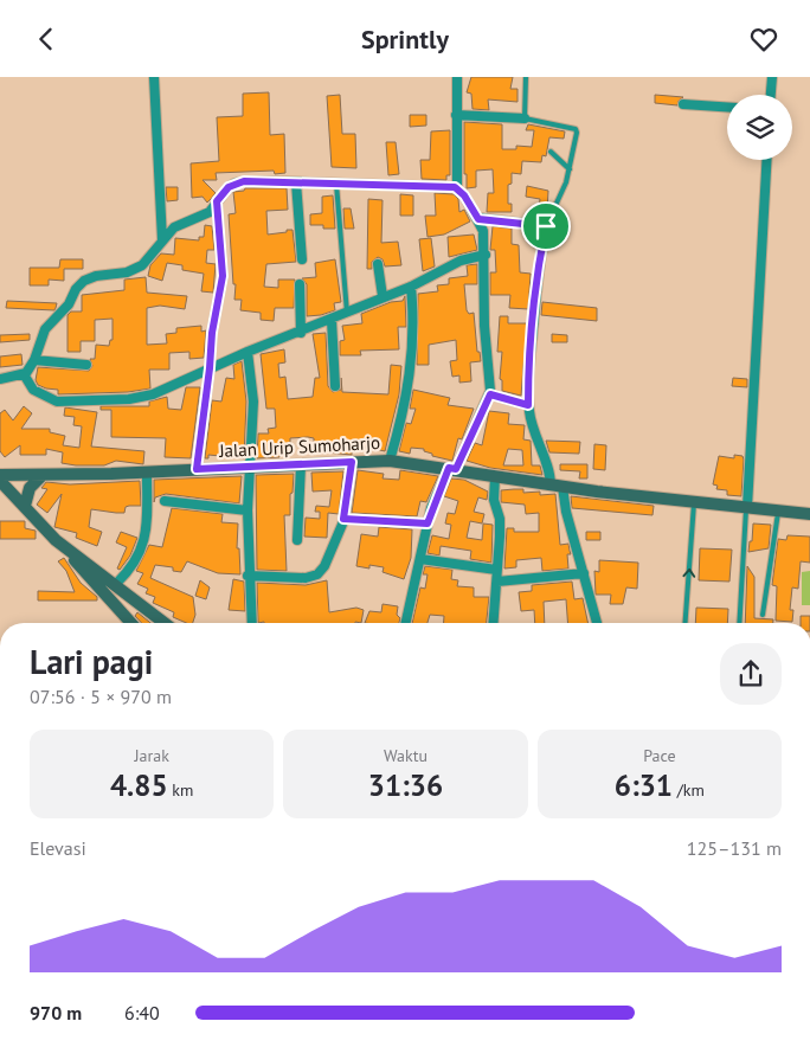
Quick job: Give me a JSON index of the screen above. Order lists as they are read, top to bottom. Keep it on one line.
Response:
{"streets":{"main road":["Jalan Urip Sumoharjo"]},"page":{"header":"Sprintly","heading":["Lari pagi","07:56 · 5 × 970 m"],"stats":[["Jarak","4.85 km"],["Waktu","31:36"],["Pace","6:31 /km"]],"chart":["Elevasi","125–131 m"],"list":[{"name":"970 m","note":"6:40"}]}}
